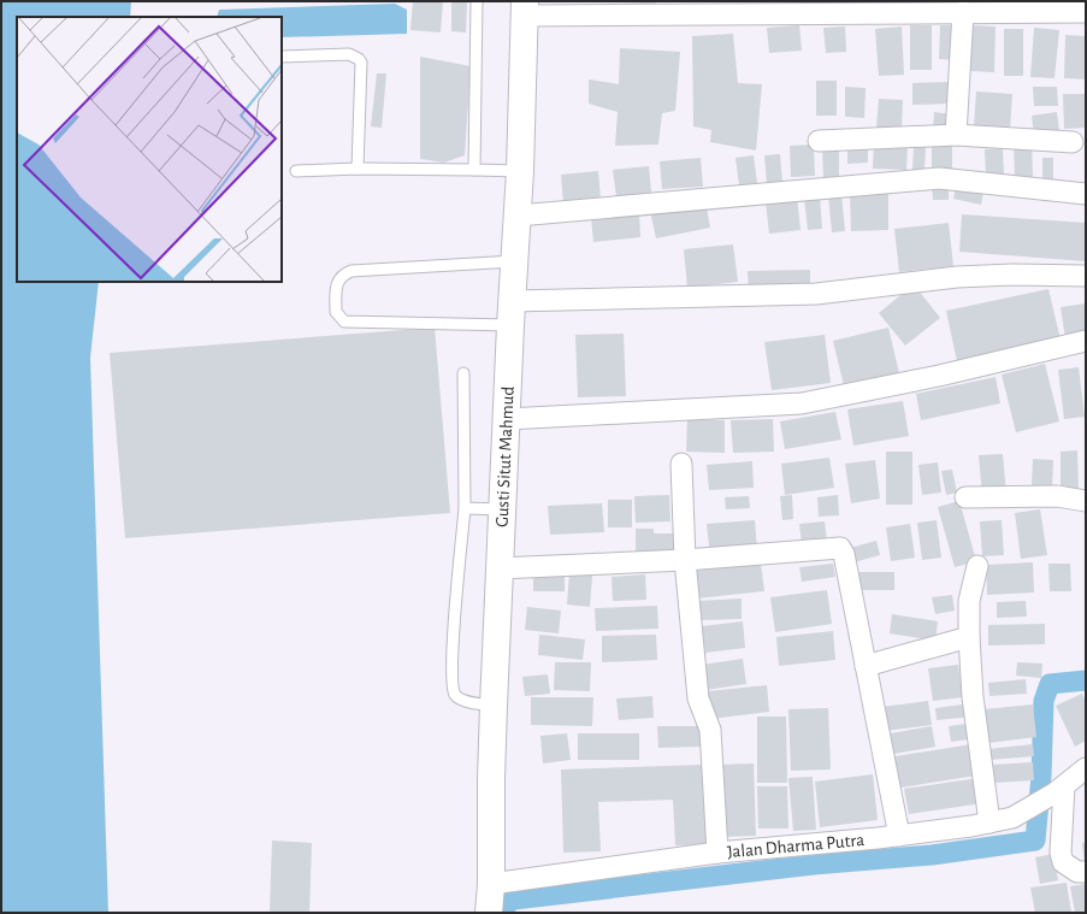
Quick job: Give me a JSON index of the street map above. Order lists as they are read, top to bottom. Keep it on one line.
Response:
{"streets":{"highway":["Gusti Situt Mahmud"],"street":["Jalan Dharma Putra"]},"crossings":[["Gusti Situt Mahmud","Jalan Dharma Putra"]]}
